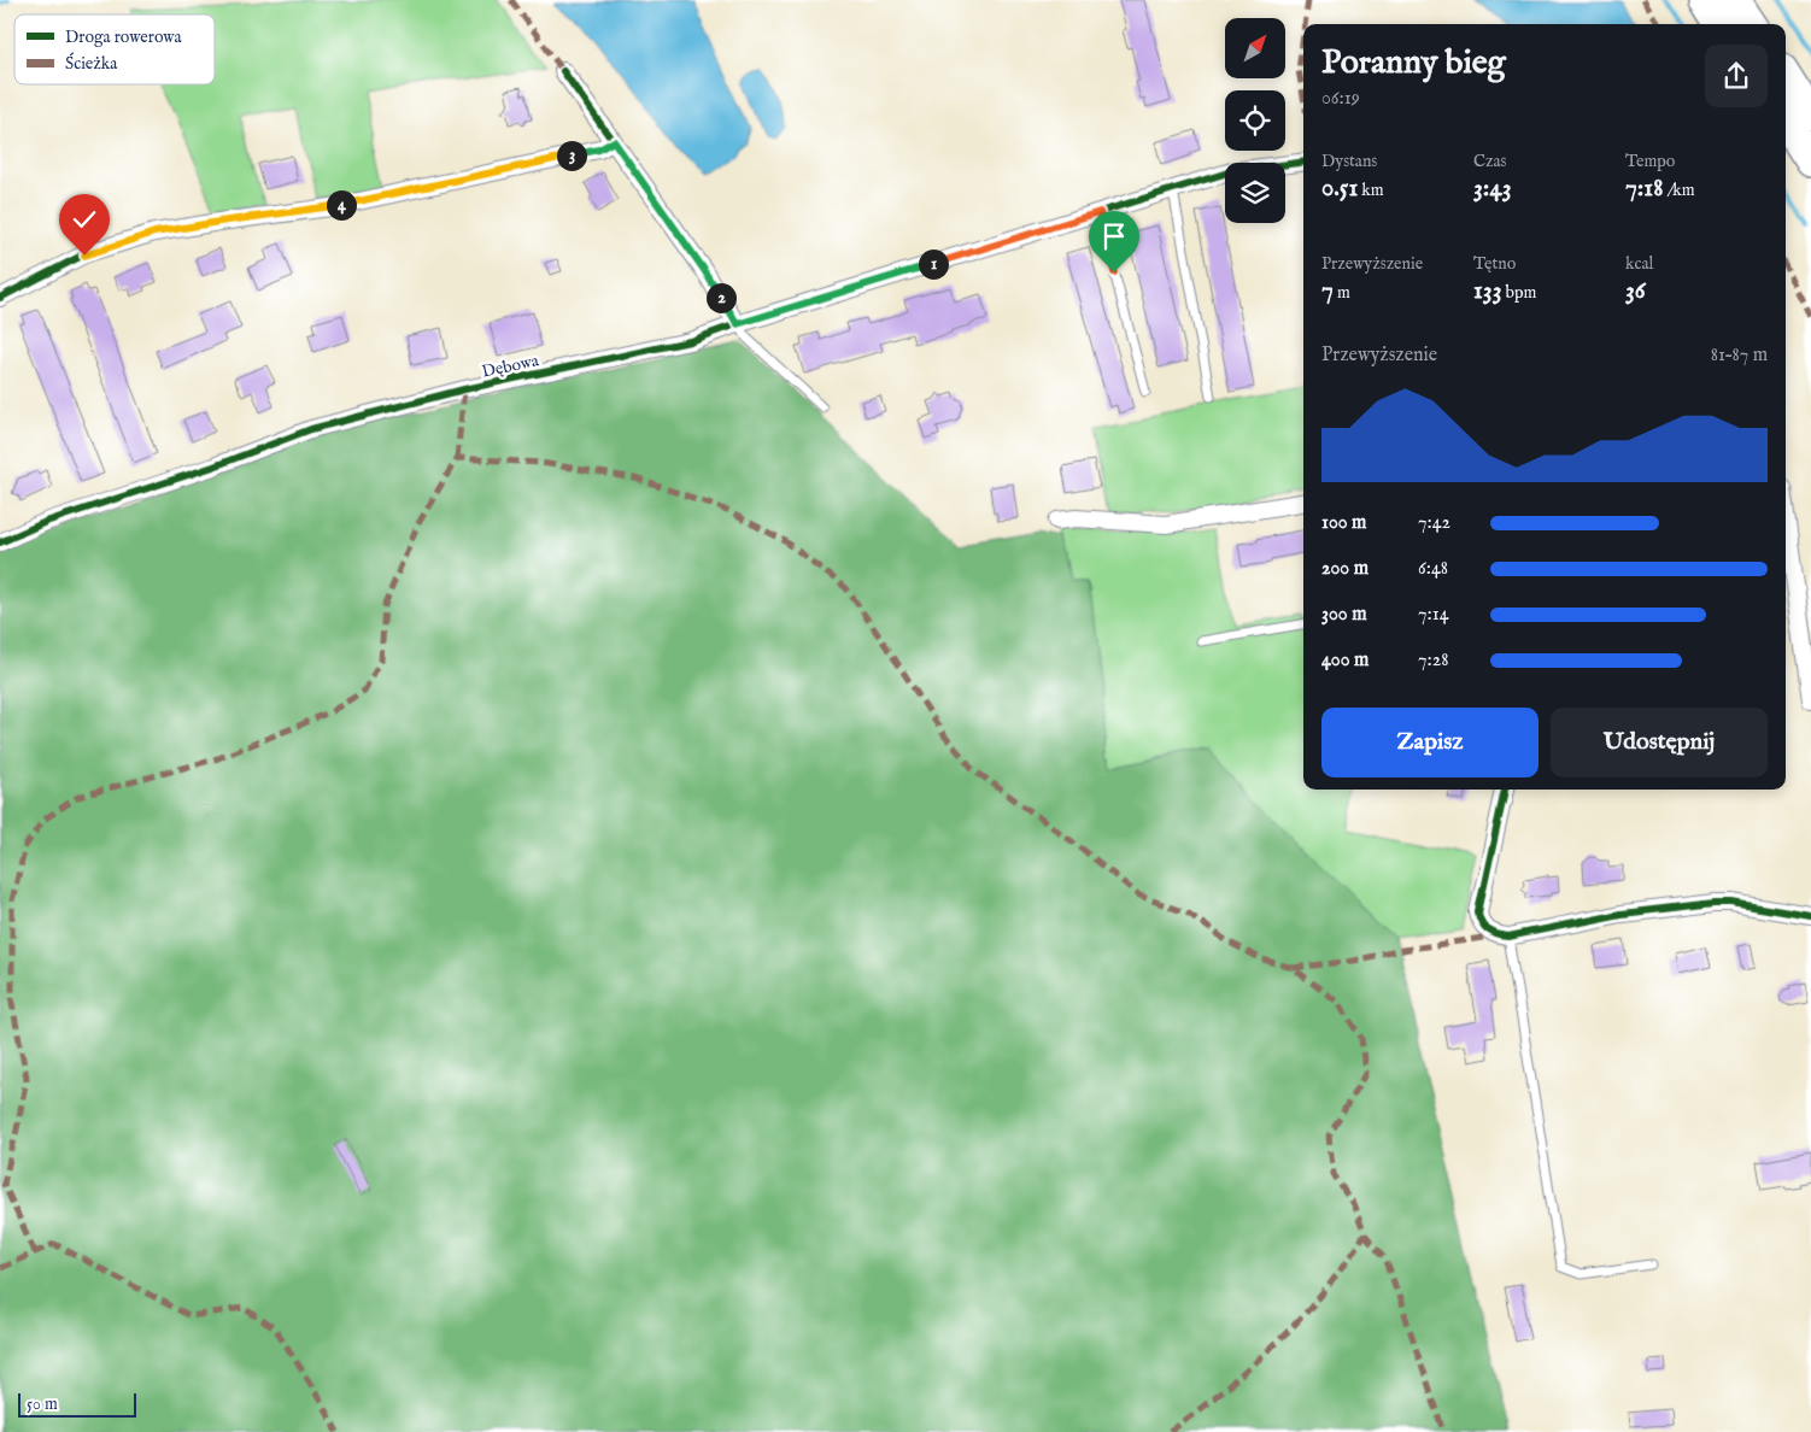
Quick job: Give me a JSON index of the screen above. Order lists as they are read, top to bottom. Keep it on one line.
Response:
{"streets":{"street":["Dębowa"]},"legend":["Droga rowerowa","Ścieżka"],"scale_bar":"50 m","north":"top right","page":{"heading":["Poranny bieg","06:19"],"stats":[["Dystans","0.51 km"],["Czas","3:43"],["Tempo","7:18 /km"],["Przewyższenie","7 m"],["Tętno","133 bpm"],["kcal","36"]],"pins":["3","4","1","2"],"chart":["Przewyższenie","81–87 m"],"list":[{"name":"100 m","note":"7:42"},{"name":"200 m","note":"6:48"},{"name":"300 m","note":"7:14"},{"name":"400 m","note":"7:28"}],"buttons":["Zapisz","Udostępnij"],"scale":"50 m"}}
